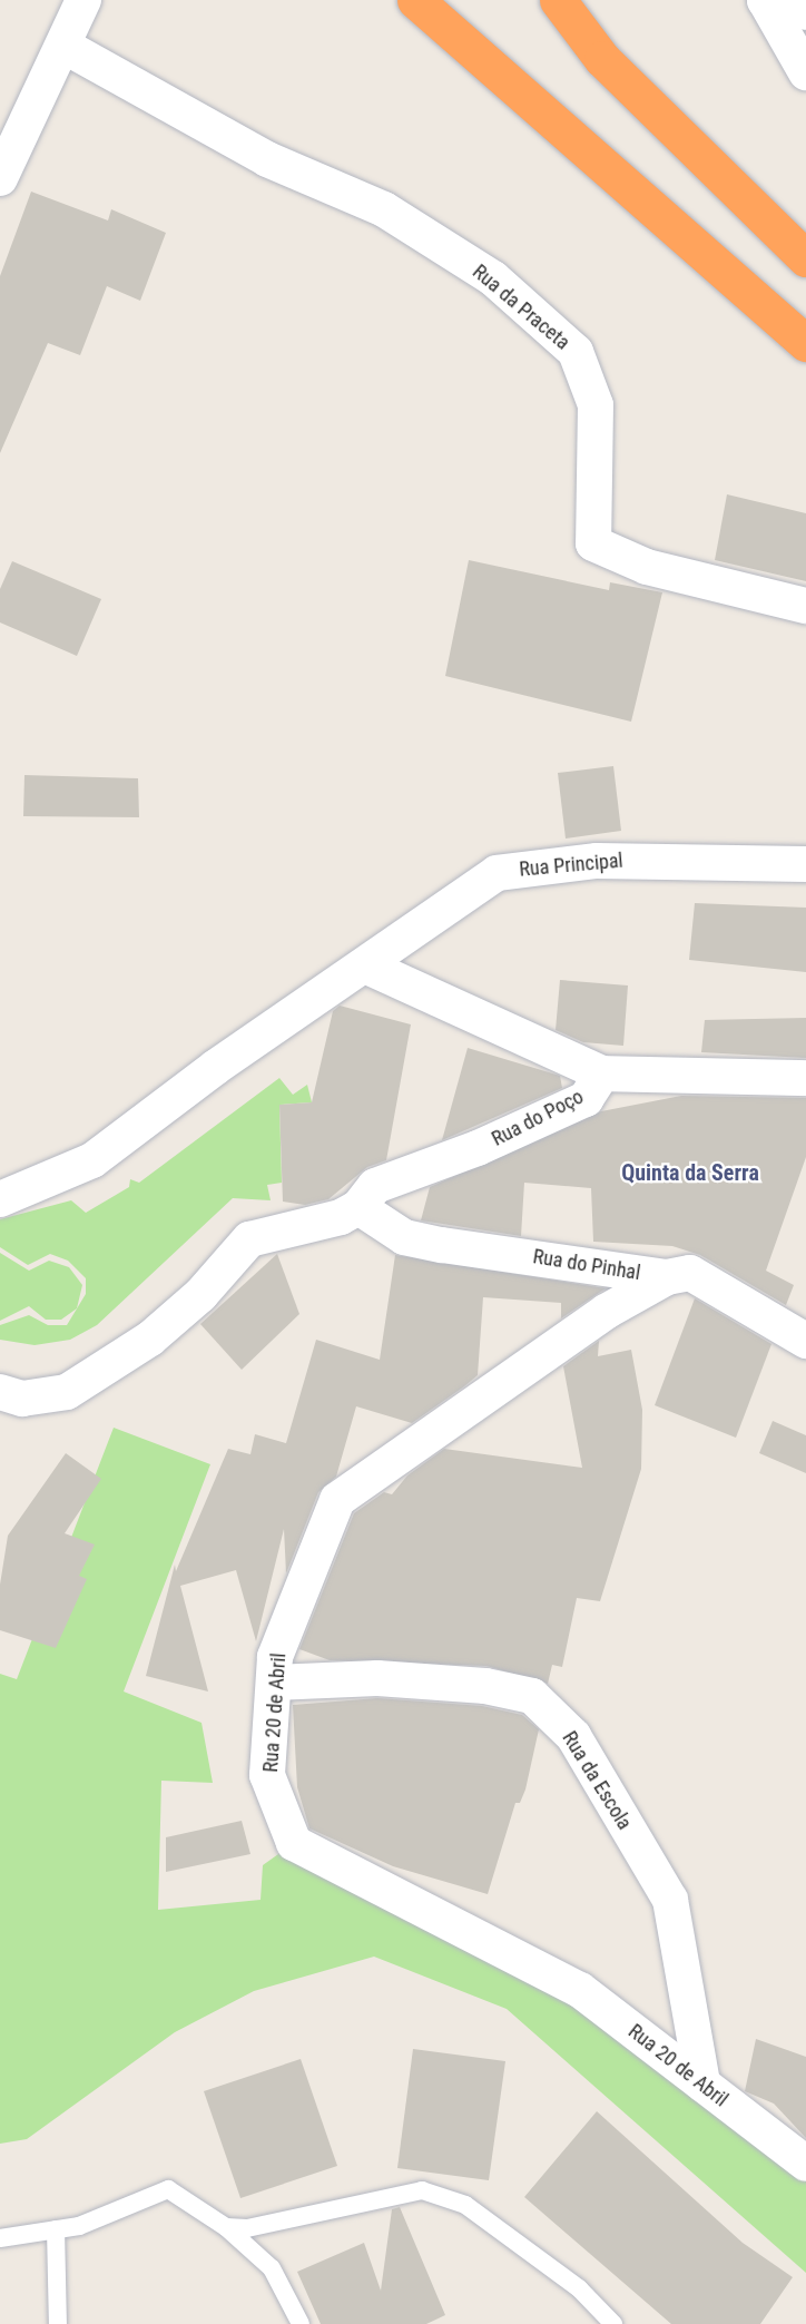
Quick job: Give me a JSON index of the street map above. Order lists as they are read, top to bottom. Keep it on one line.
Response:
{"streets":{"street":["Rua da Praceta","Rua Principal","Rua do Poço","Rua do Pinhal","Rua 20 de Abril","Rua da Escola"]},"crossings":[["Rua do Poço","Rua do Pinhal"],["Rua do Pinhal","Rua 20 de Abril"],["Rua 20 de Abril","Rua da Escola"]],"districts":["Quinta da Serra"]}
